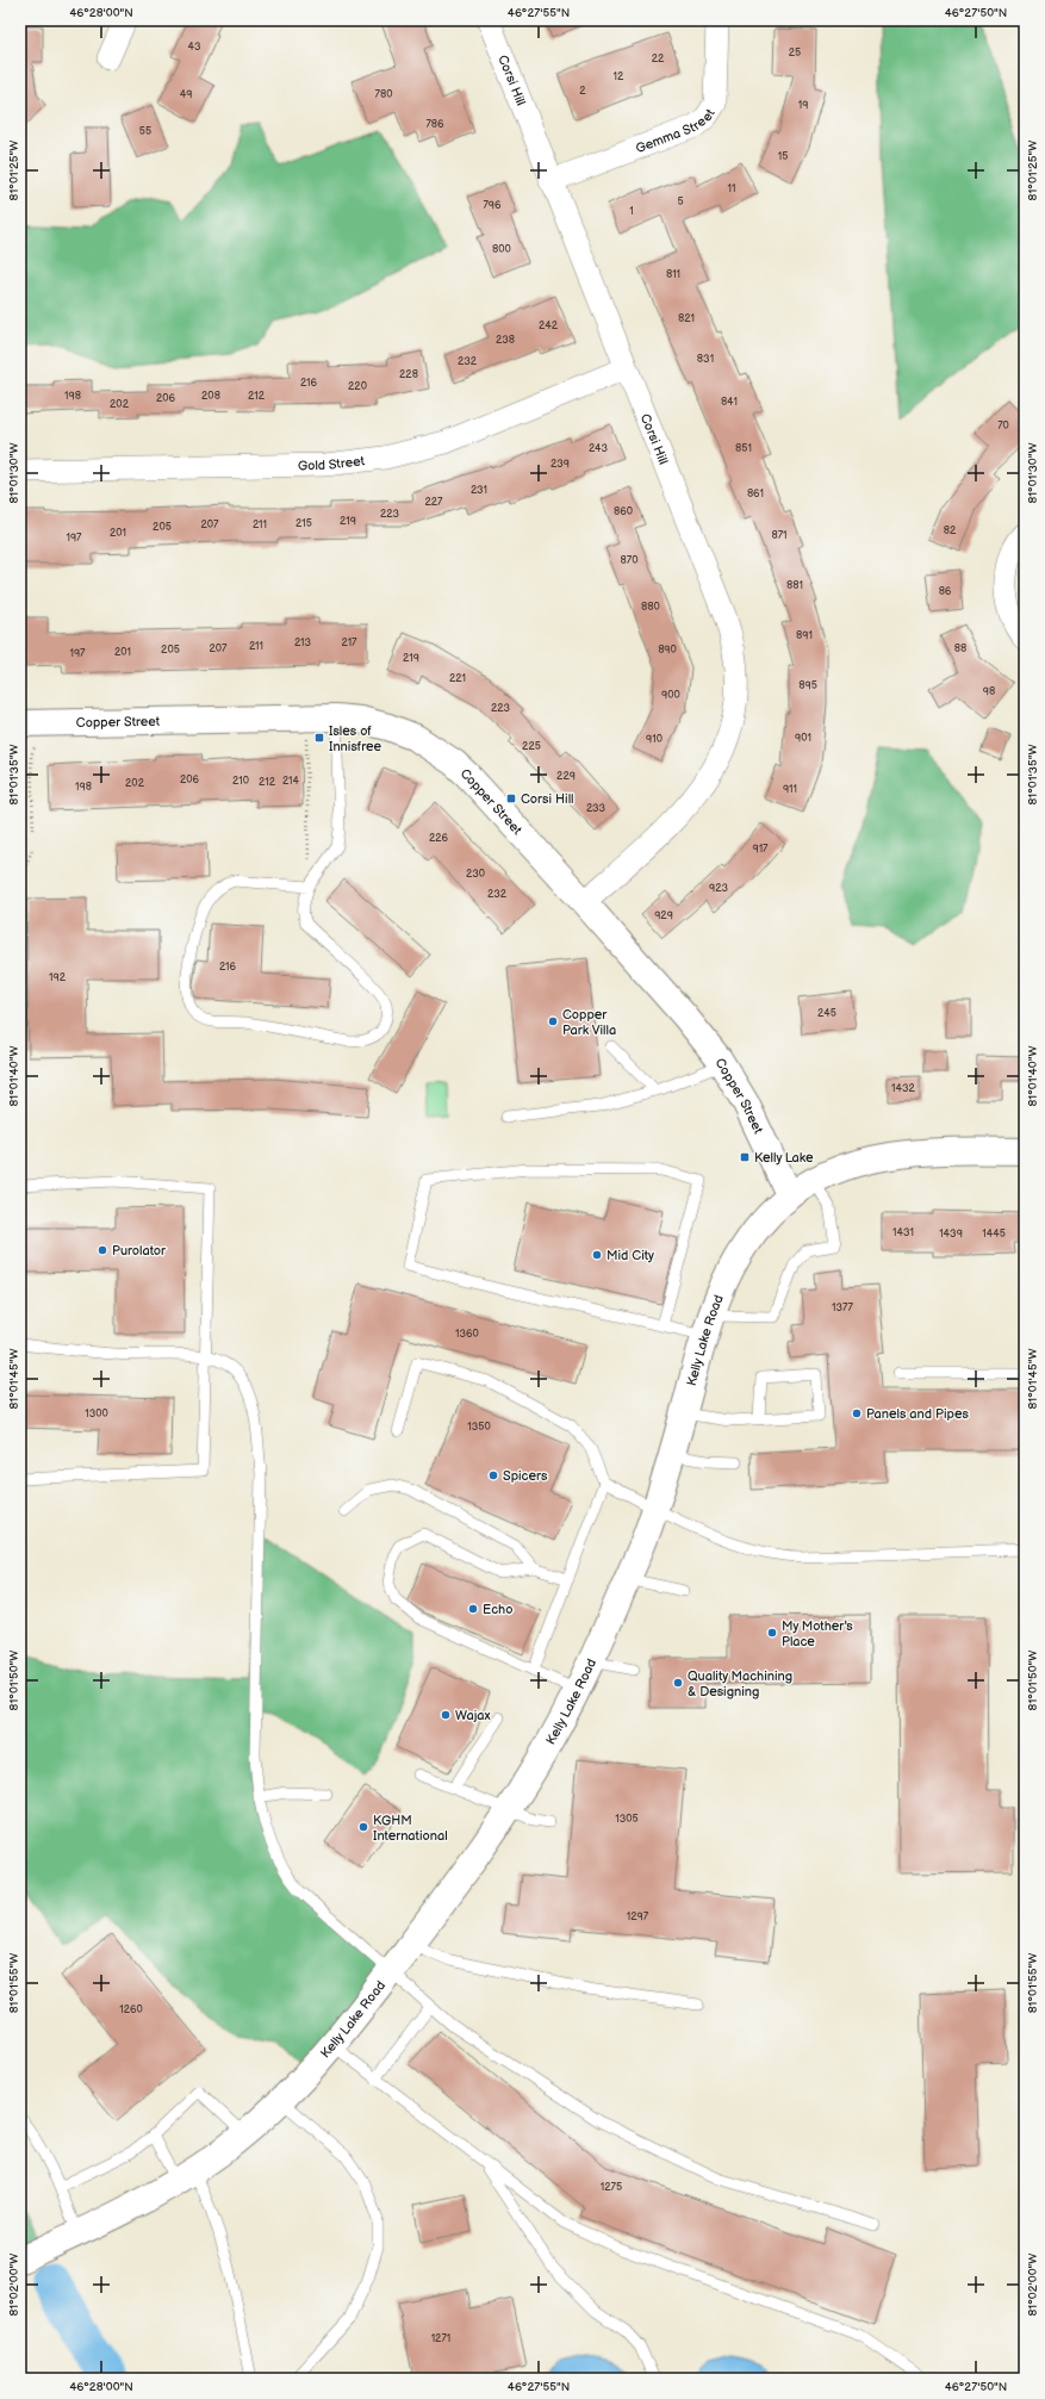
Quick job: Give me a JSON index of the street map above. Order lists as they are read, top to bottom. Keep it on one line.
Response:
{"streets":{"street":["Corsi Hill","Gemma Street","Gold Street","Copper Street","Kelly Lake Road"]},"crossings":[["Corsi Hill","Gemma Street"],["Corsi Hill","Gold Street"],["Corsi Hill","Copper Street"],["Copper Street","Kelly Lake Road"]],"places":{"transit":["Isles of Innisfree","Corsi Hill","Kelly Lake"],"other":["Copper Park Villa","Purolator","Mid City","Panels and Pipes","Spicers","Echo","My Mother's Place","Quality Machining & Designing","Wajax","KGHM International"]},"house_numbers":["43","25","22","12","2","49","780","19","786","55","15","11","5","796","1","800","811","821","242","238","831","232","228","216","220","198","208","212","206","841","202","70","243","851","239","231","861","227","860","223","219","215","207","211","205","82","201","871","197","870","881","86","880","891","213","217","211","207","88","205","890","201","197","219","221","895","98","900","223","901","910","225","229","206","210","214","212","202","198","911","233","226","917","230","923","232","929","216","192","245","1432","1431","1439","1445","1377","1360","1300","1350","1305","1297","1260","1275","1271"],"coordinates":["46°28'00\"N","46°27'55\"N","46°27'50\"N","81°01'25\"W","81°01'30\"W","81°01'35\"W","81°01'40\"W","81°01'45\"W","81°01'50\"W","81°01'55\"W","81°02'00\"W"]}
